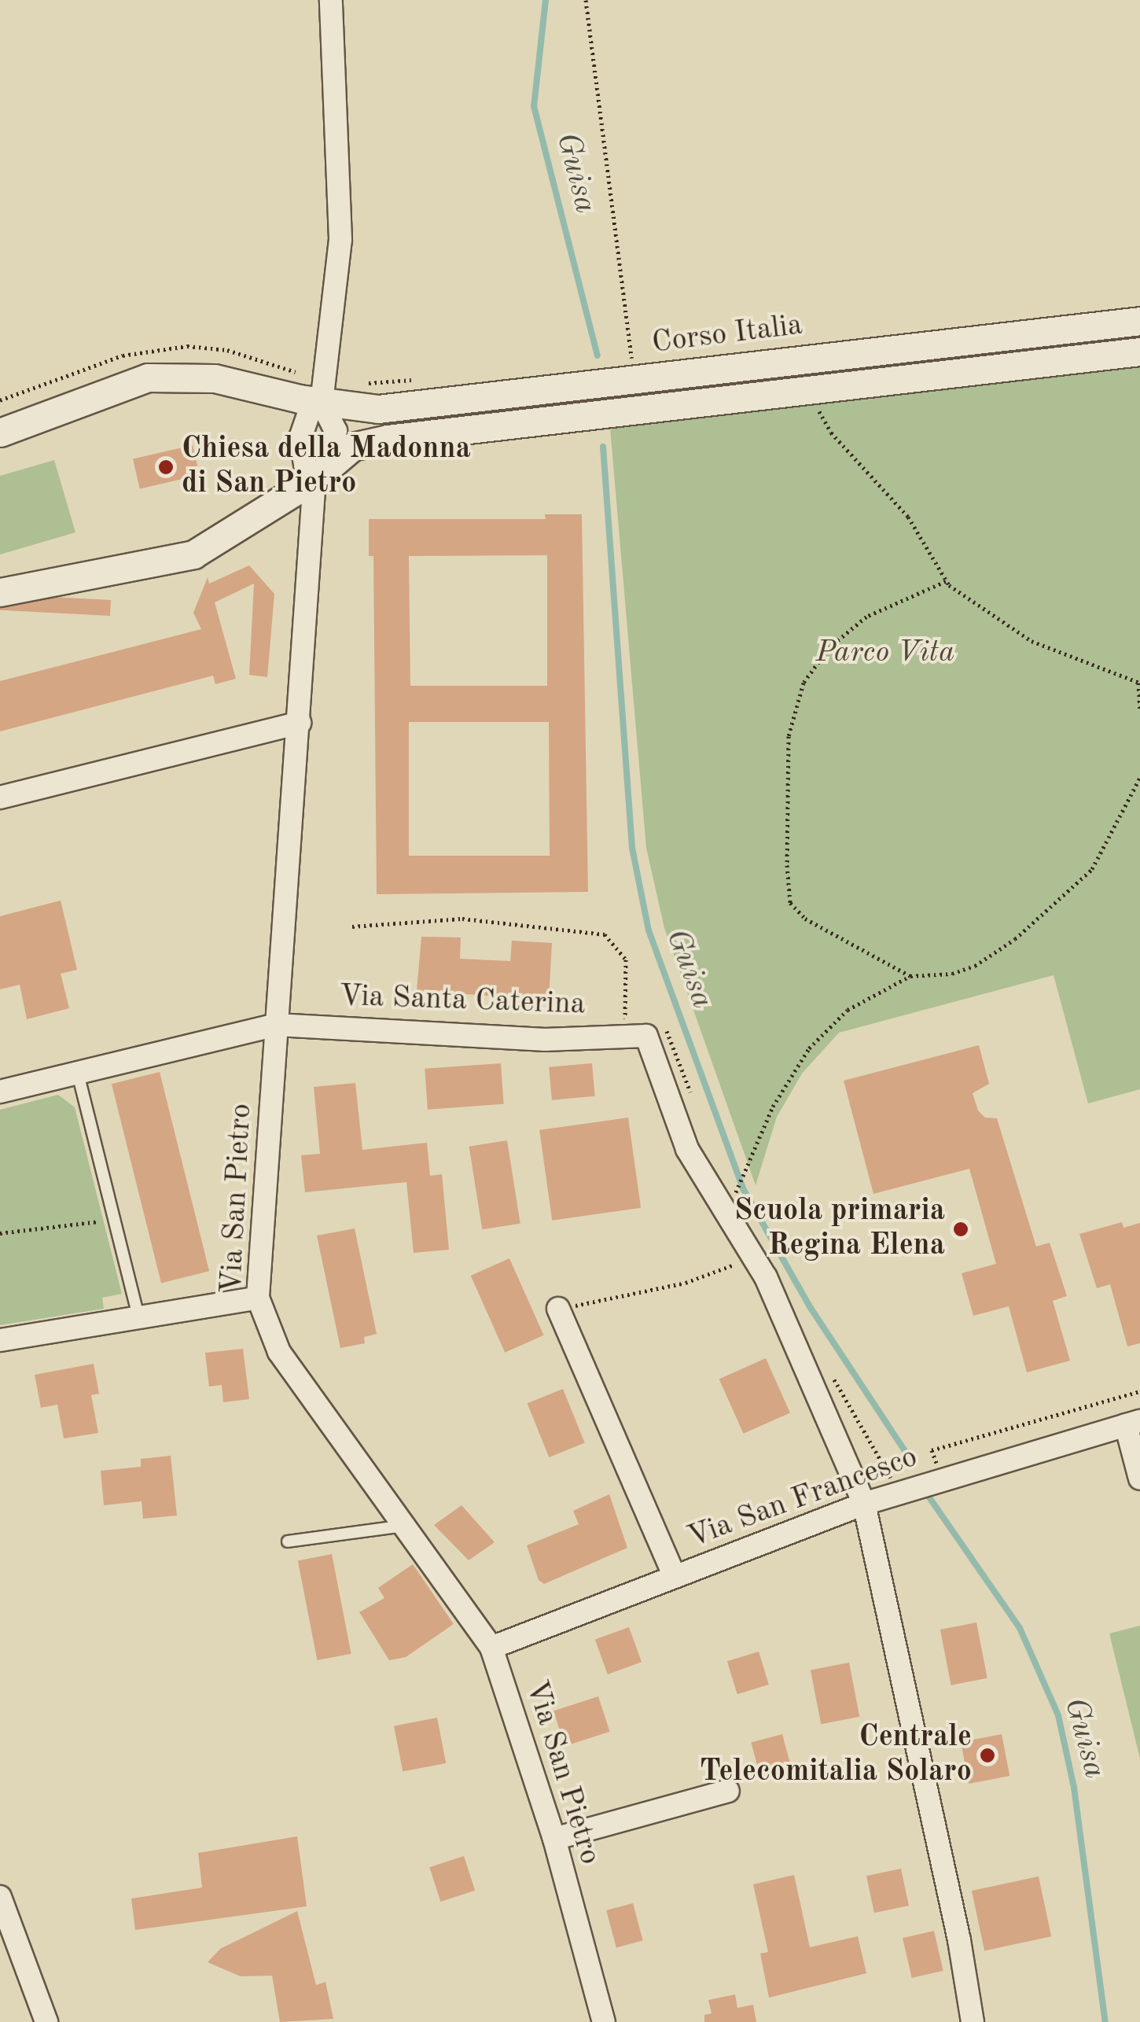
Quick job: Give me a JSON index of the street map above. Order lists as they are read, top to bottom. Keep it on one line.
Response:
{"streets":{"street":["Corso Italia","Via Santa Caterina","Via San Pietro","Via San Francesco"]},"crossings":[["Corso Italia","Via San Pietro"],["Via Santa Caterina","Via San Pietro"],["Via San Pietro","Via San Francesco"]],"water":["Guisa"],"parks":["Parco Vita"],"places":["Chiesa della Madonna di San Pietro","Scuola primaria Regina Elena","Centrale Telecomitalia Solaro"]}
